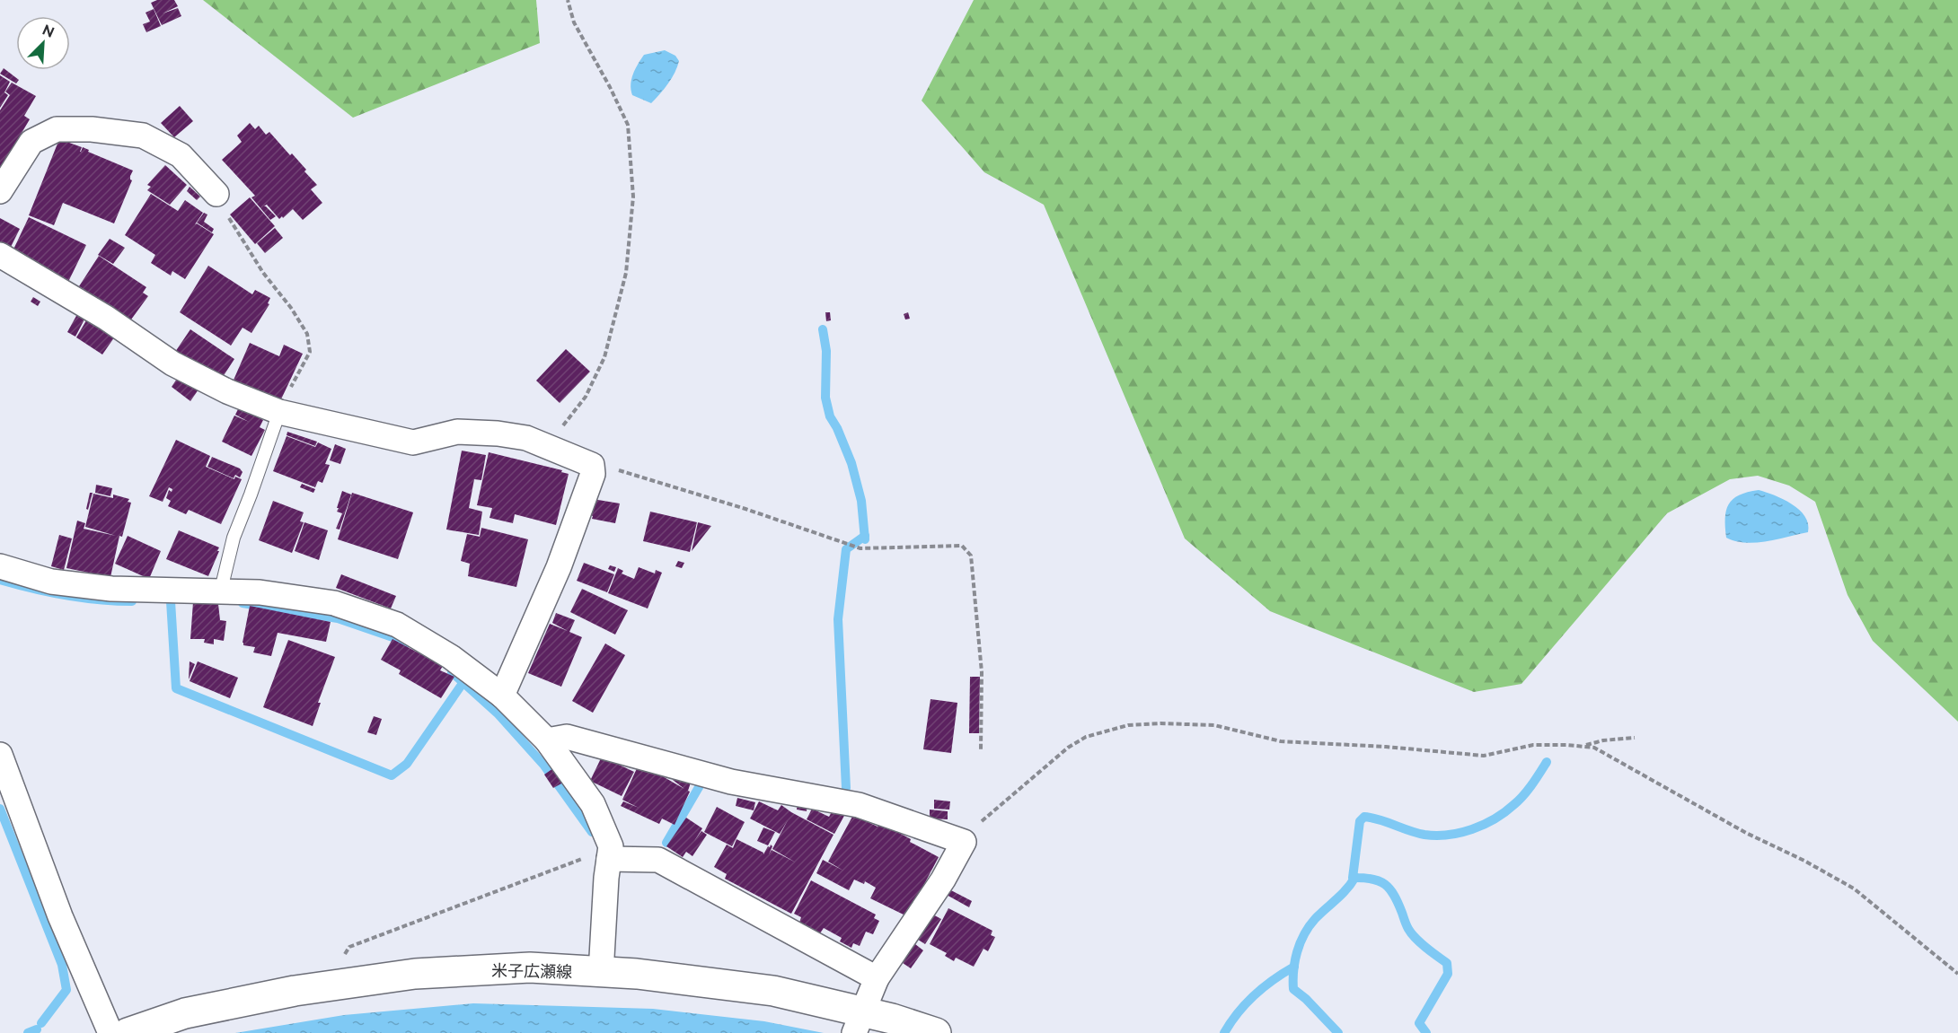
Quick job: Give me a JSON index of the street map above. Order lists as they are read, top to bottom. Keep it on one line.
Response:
{"streets":{"main road":["米子広瀬線"]},"north":"top right"}
